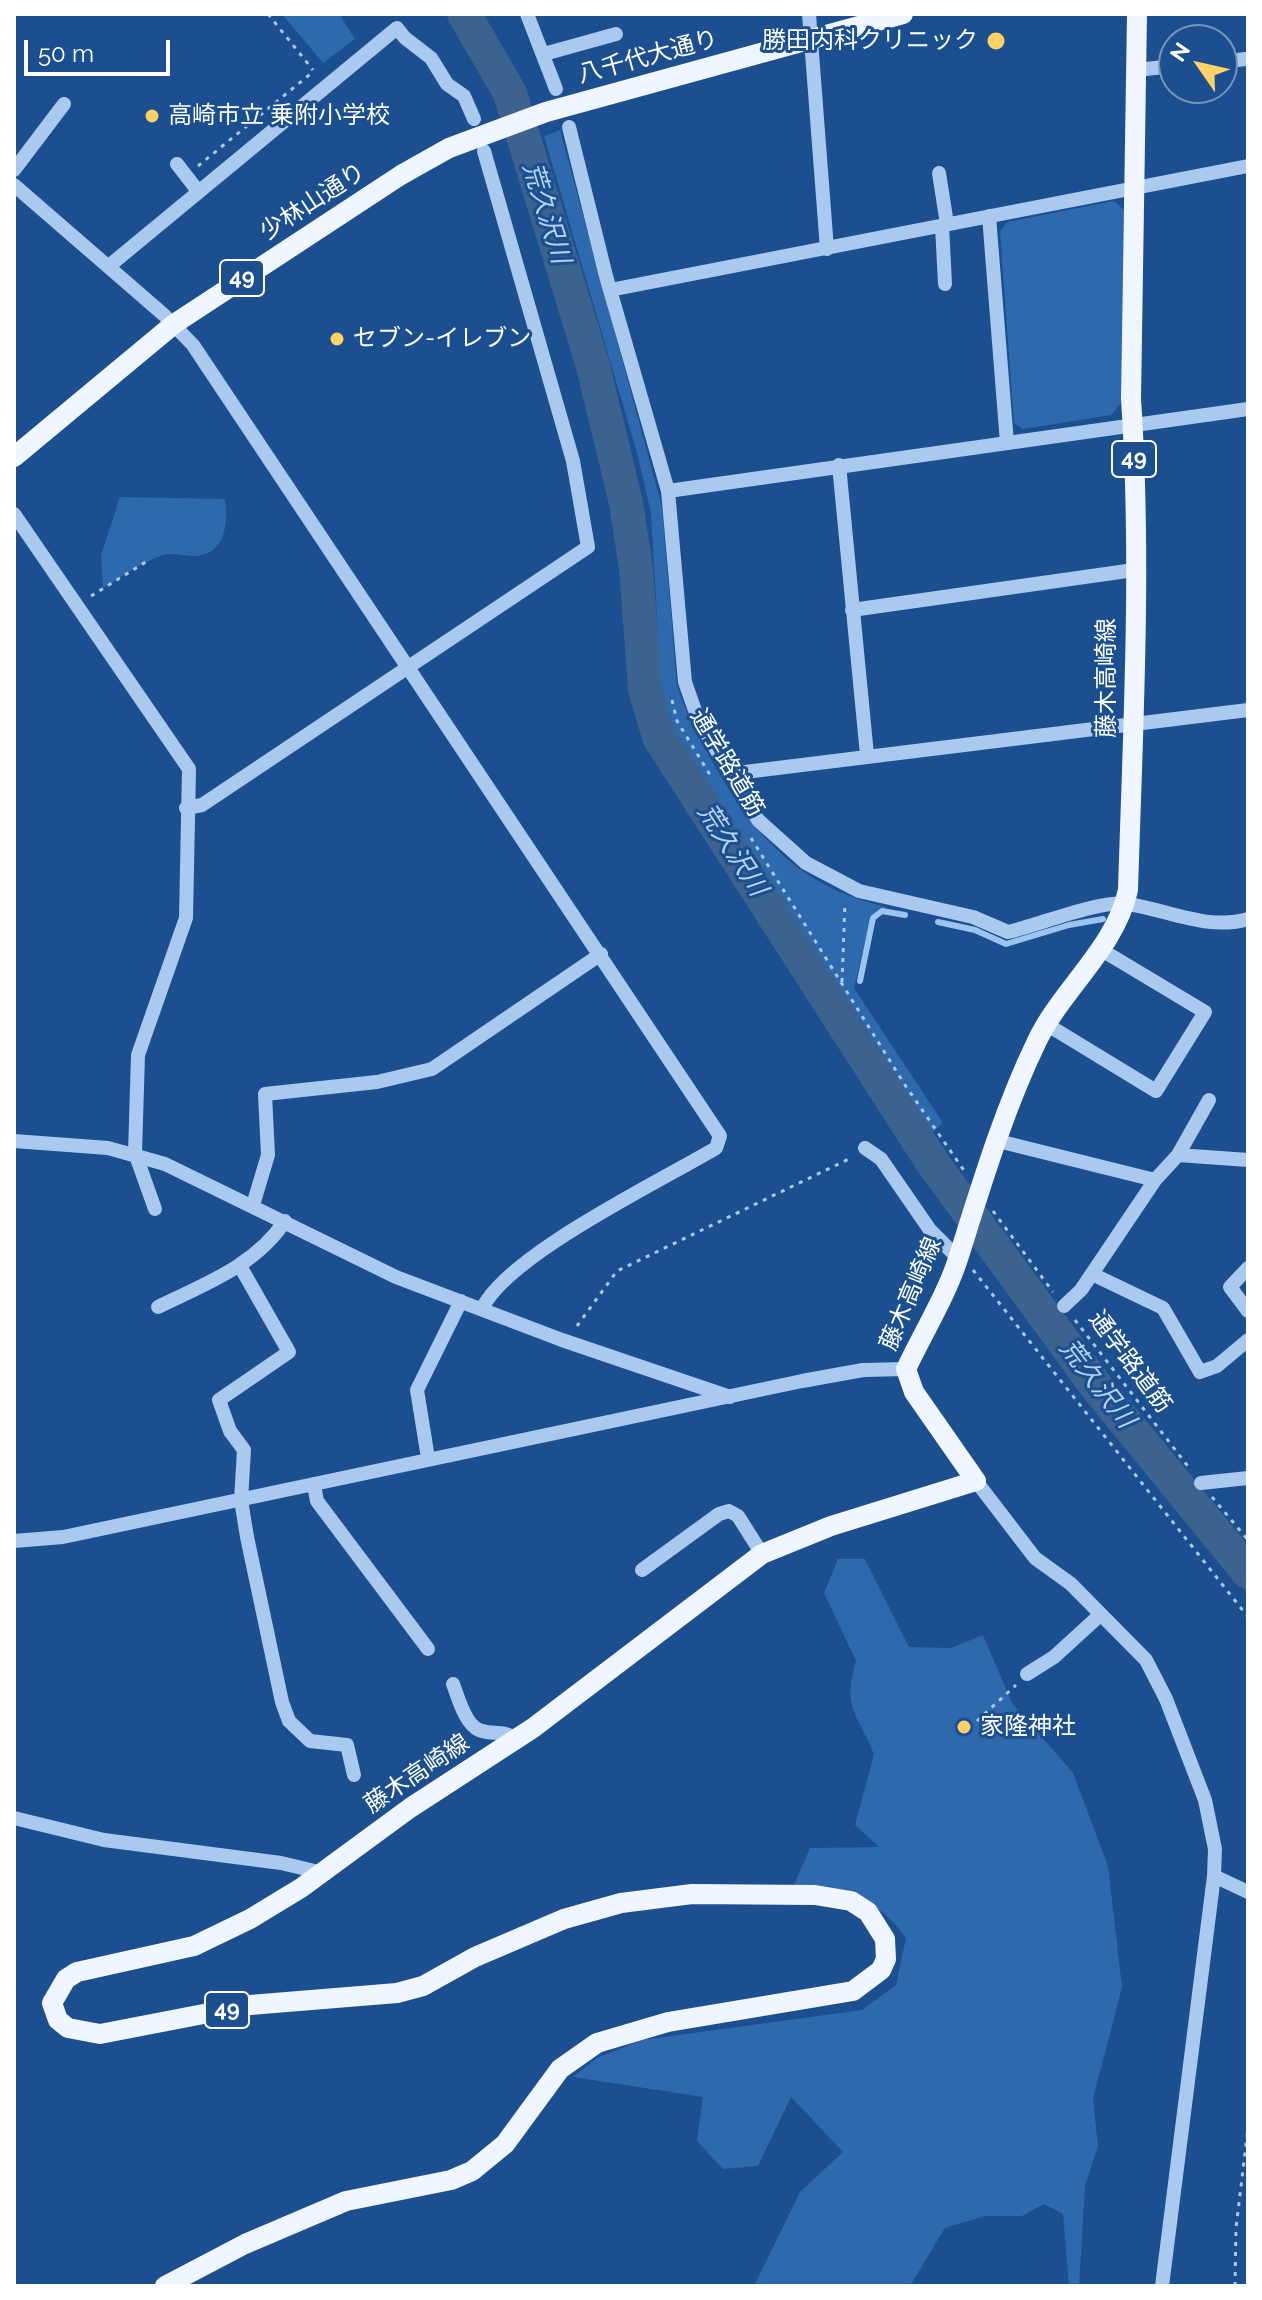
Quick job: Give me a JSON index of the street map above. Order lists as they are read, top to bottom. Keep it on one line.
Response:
{"streets":{"main road":["八千代大通り","少林山通り","49","藤木高崎線"],"path":["通学路道筋"]},"crossings":[["八千代大通り","少林山通り"],["藤木高崎線","通学路道筋"]],"water":["荒久沢川"],"places":["勝田内科クリニック","高崎市立 乗附小学校","セブン-イレブン","家隆神社"],"scale_bar":"50 m","north":"top left"}
